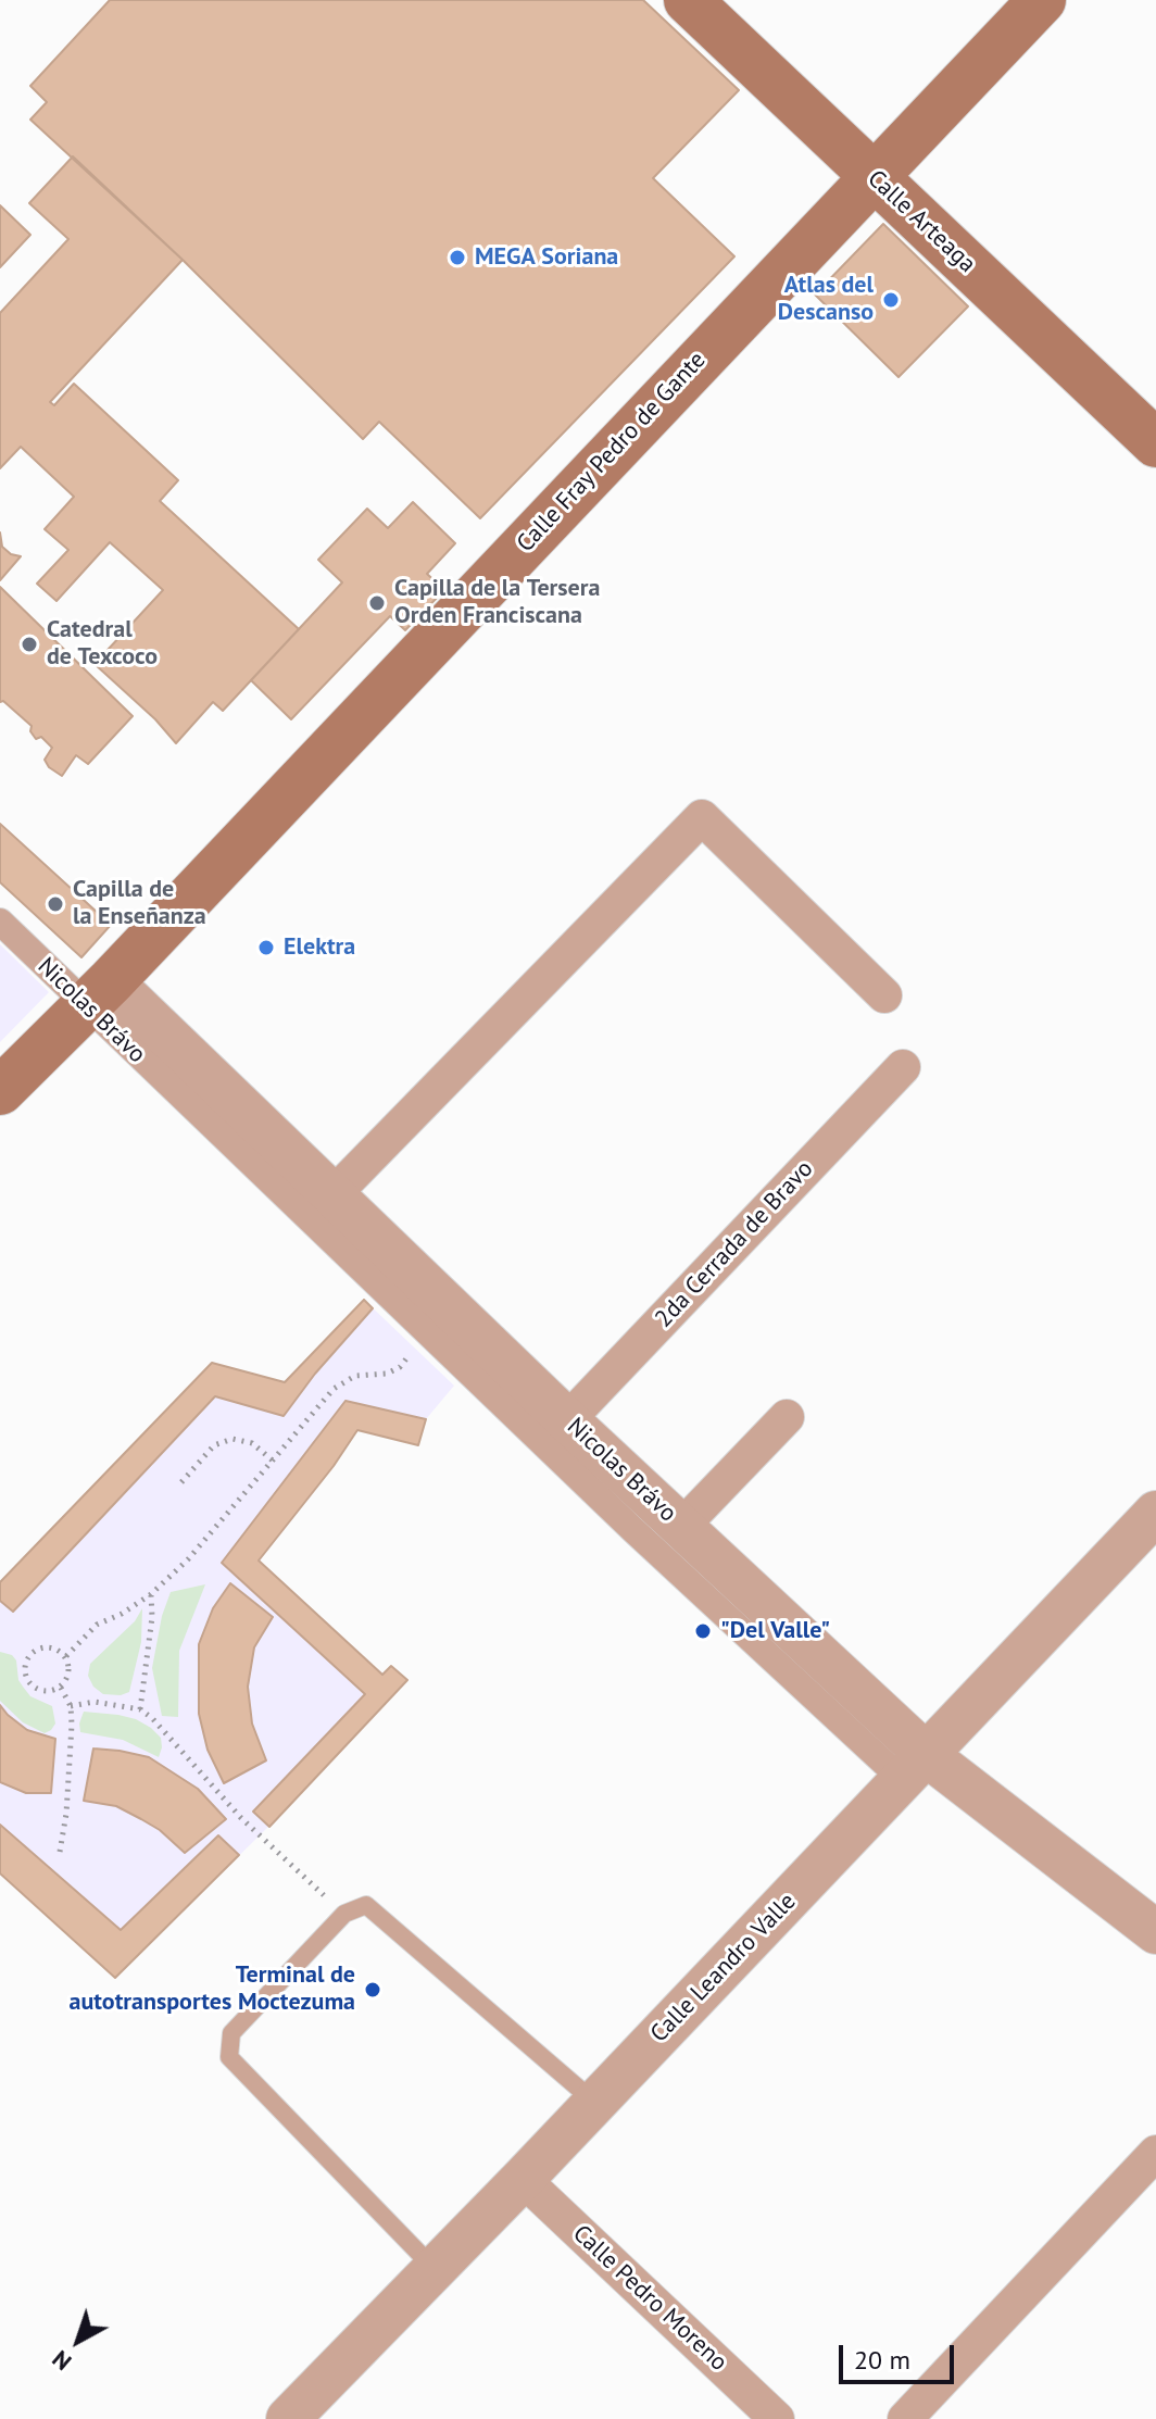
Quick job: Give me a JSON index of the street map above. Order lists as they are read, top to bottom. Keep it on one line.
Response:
{"streets":{"main road":["Calle Arteaga","Calle Fray Pedro de Gante"],"street":["Nicolas Brávo","2da Cerrada de Bravo","Calle Leandro Valle","Calle Pedro Moreno"]},"crossings":[["Calle Arteaga","Calle Fray Pedro de Gante"],["Calle Fray Pedro de Gante","Nicolas Brávo"],["Nicolas Brávo","2da Cerrada de Bravo"],["Nicolas Brávo","Calle Leandro Valle"],["Calle Leandro Valle","Calle Pedro Moreno"]],"places":["MEGA Soriana","Atlas del Descanso","Capilla de la Tersera Orden Franciscana","Catedral de Texcoco","Capilla de la Enseñanza","Elektra","\"Del Valle\"","Terminal de autotransportes Moctezuma"],"scale_bar":"20 m","north":"bottom left"}
